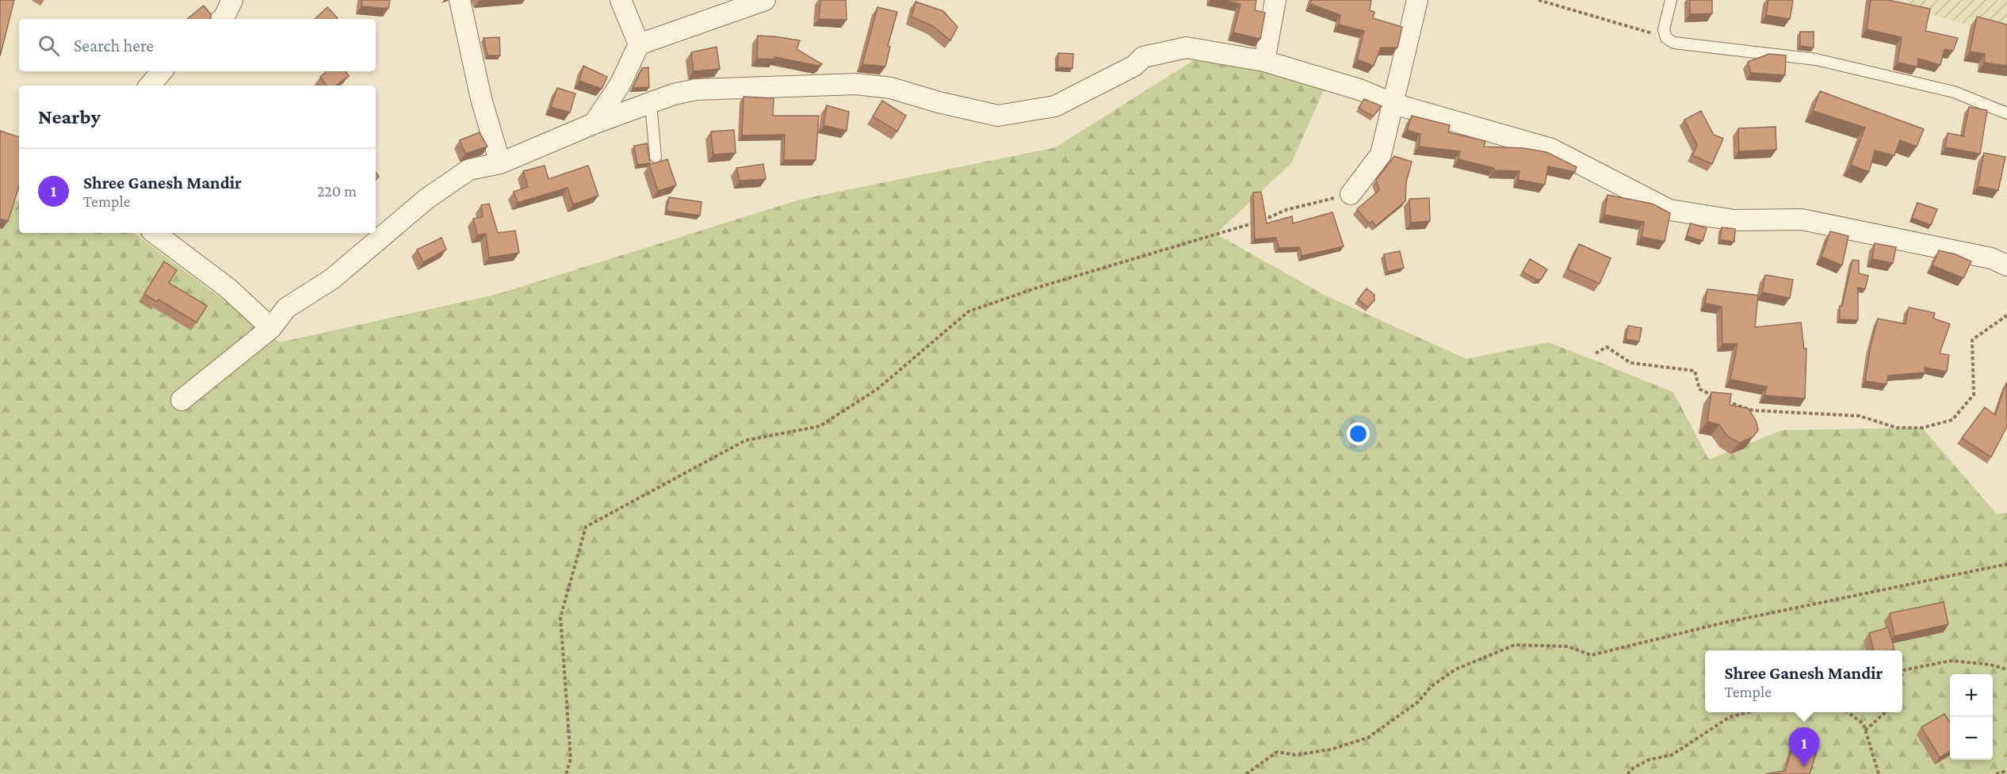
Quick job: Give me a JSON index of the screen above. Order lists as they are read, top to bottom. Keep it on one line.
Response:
{"page":{"search":"Search here","heading":"Nearby","list":[{"mark":"1","name":"Shree Ganesh Mandir","note":"Temple","value":"220 m"}],"popup":["Shree Ganesh Mandir","Temple"],"map_buttons":["+","−"],"pins":"1"}}
